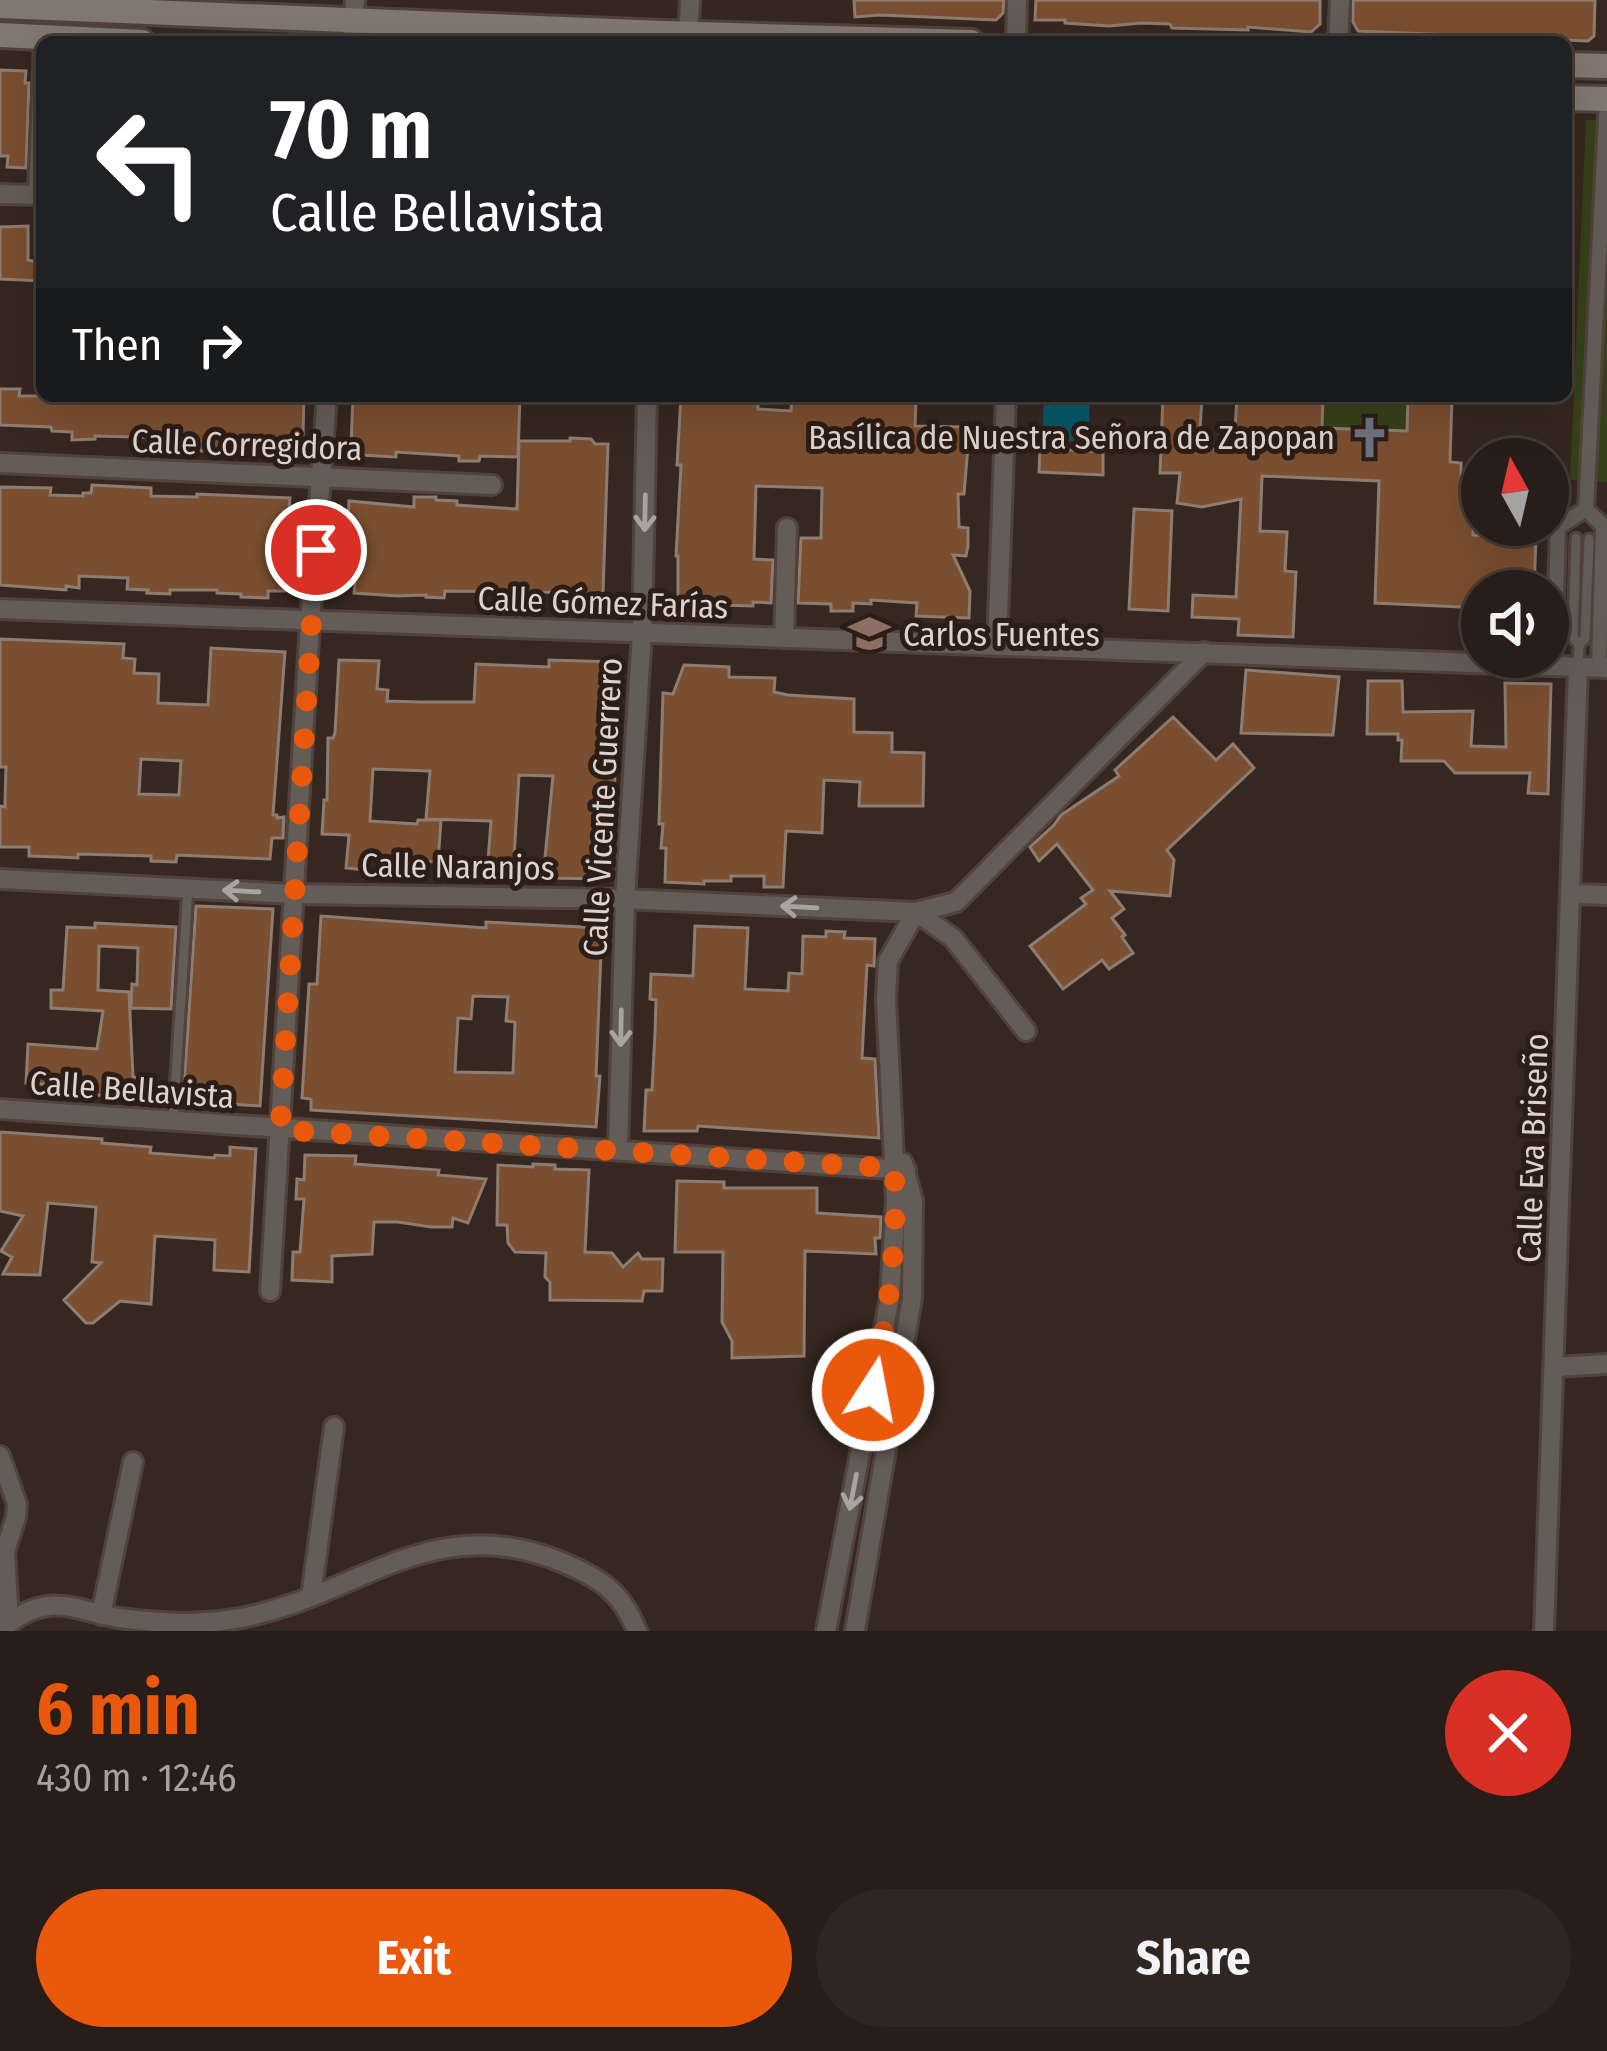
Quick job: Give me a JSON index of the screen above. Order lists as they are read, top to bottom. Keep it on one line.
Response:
{"streets":{"street":["Calle Corregidora","Calle Gómez Farías","Calle Vicente Guerrero","Calle Naranjos","Calle Bellavista","Calle Eva Briseño"]},"crossings":[["Calle Gómez Farías","Calle Vicente Guerrero"],["Calle Gómez Farías","Calle Eva Briseño"],["Calle Vicente Guerrero","Calle Naranjos"],["Calle Vicente Guerrero","Calle Bellavista"]],"one_way":["Calle Vicente Guerrero","Calle Naranjos"],"places":{"church":["Basílica de Nuestra Señora de Zapopan"],"school or university":["Carlos Fuentes"]},"north":"top","page":{"turn":["70 m","Calle Bellavista"],"then":"Then","heading":["6 min","430 m · 12:46"],"buttons":["Exit","Share"]}}
